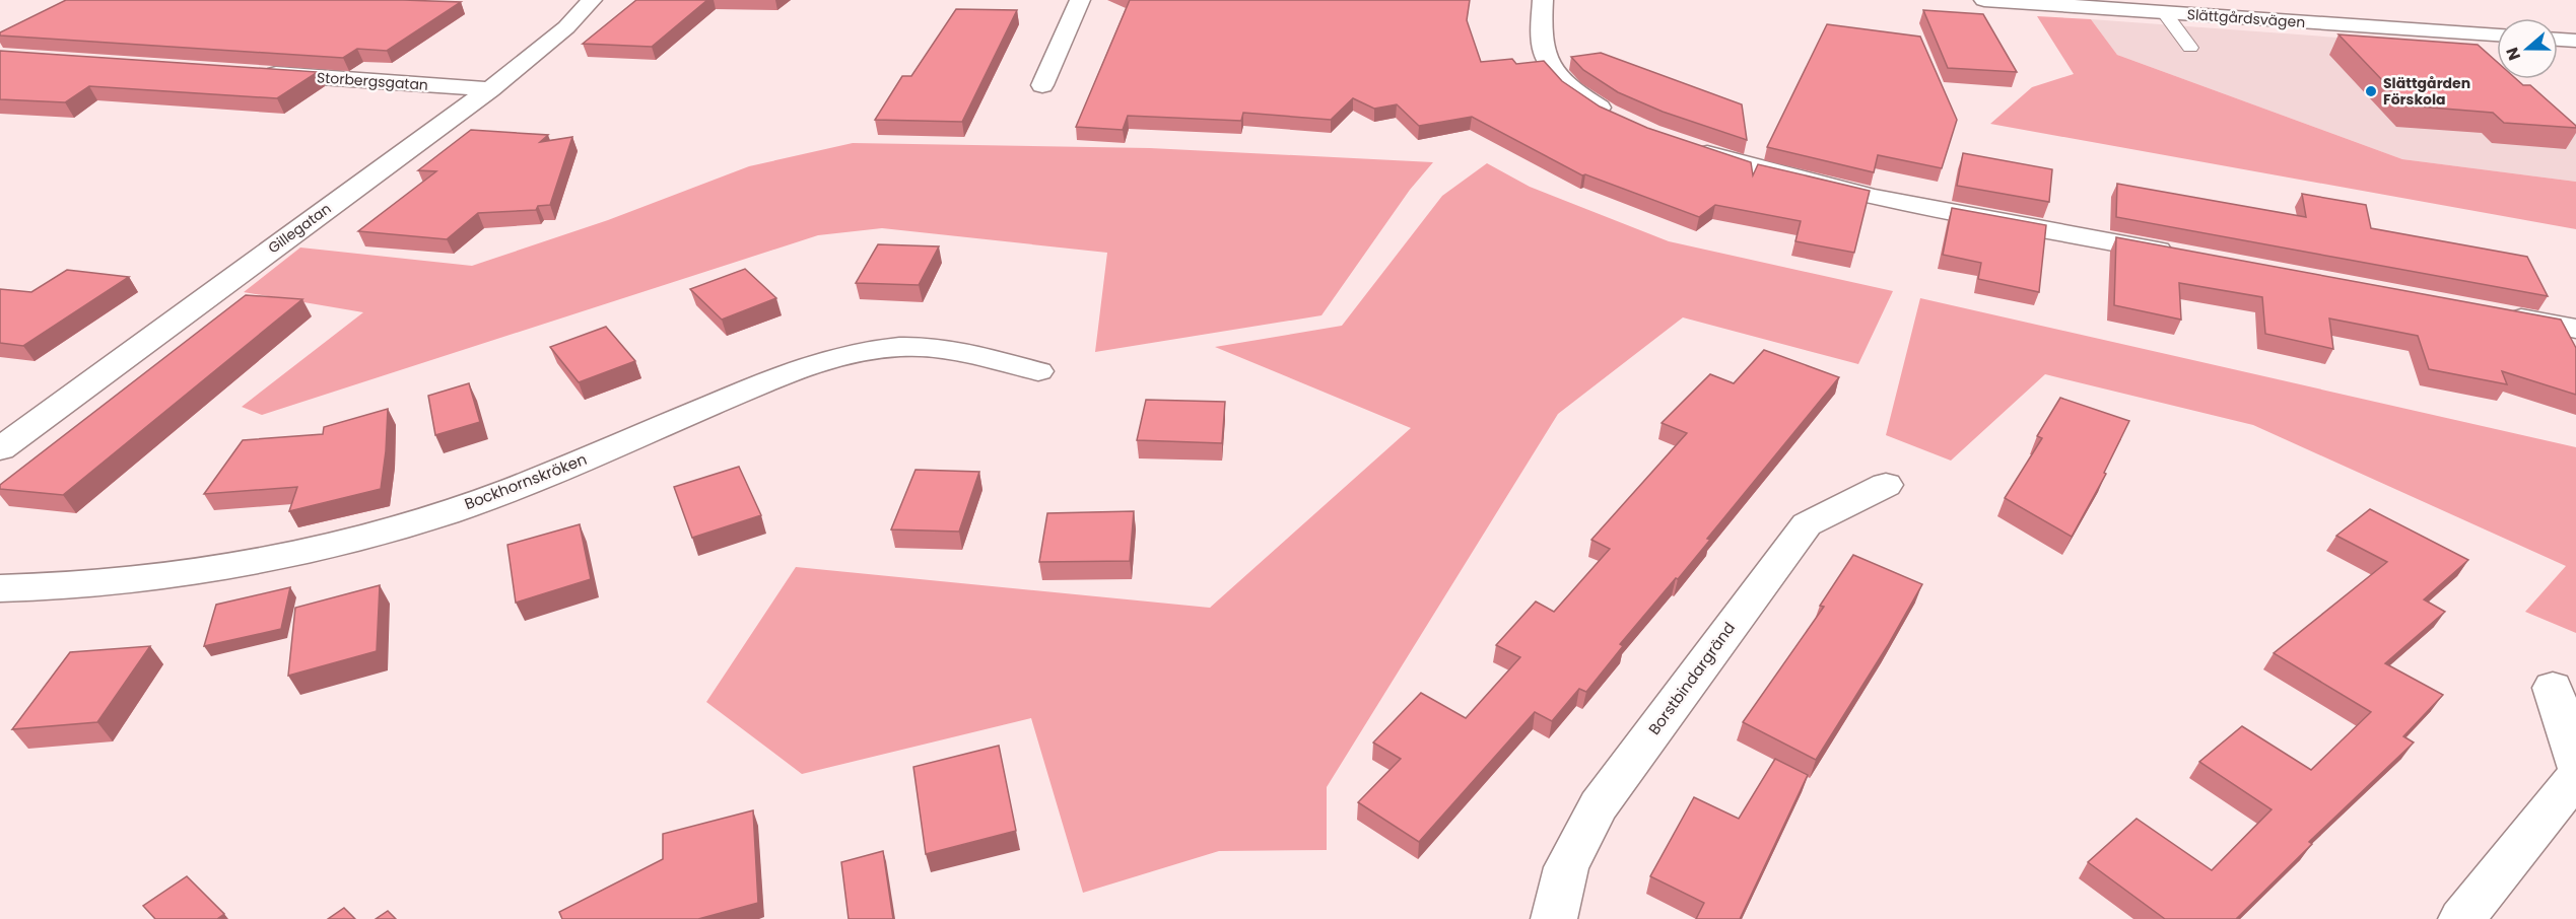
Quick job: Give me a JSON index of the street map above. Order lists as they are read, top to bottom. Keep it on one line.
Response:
{"streets":{"street":["Slättgårdsvägen","Storbergsgatan","Gillegatan","Bockhornskröken","Borstbindargränd"]},"crossings":[["Storbergsgatan","Gillegatan"]],"places":["Slättgården Förskola"],"north":"left"}
